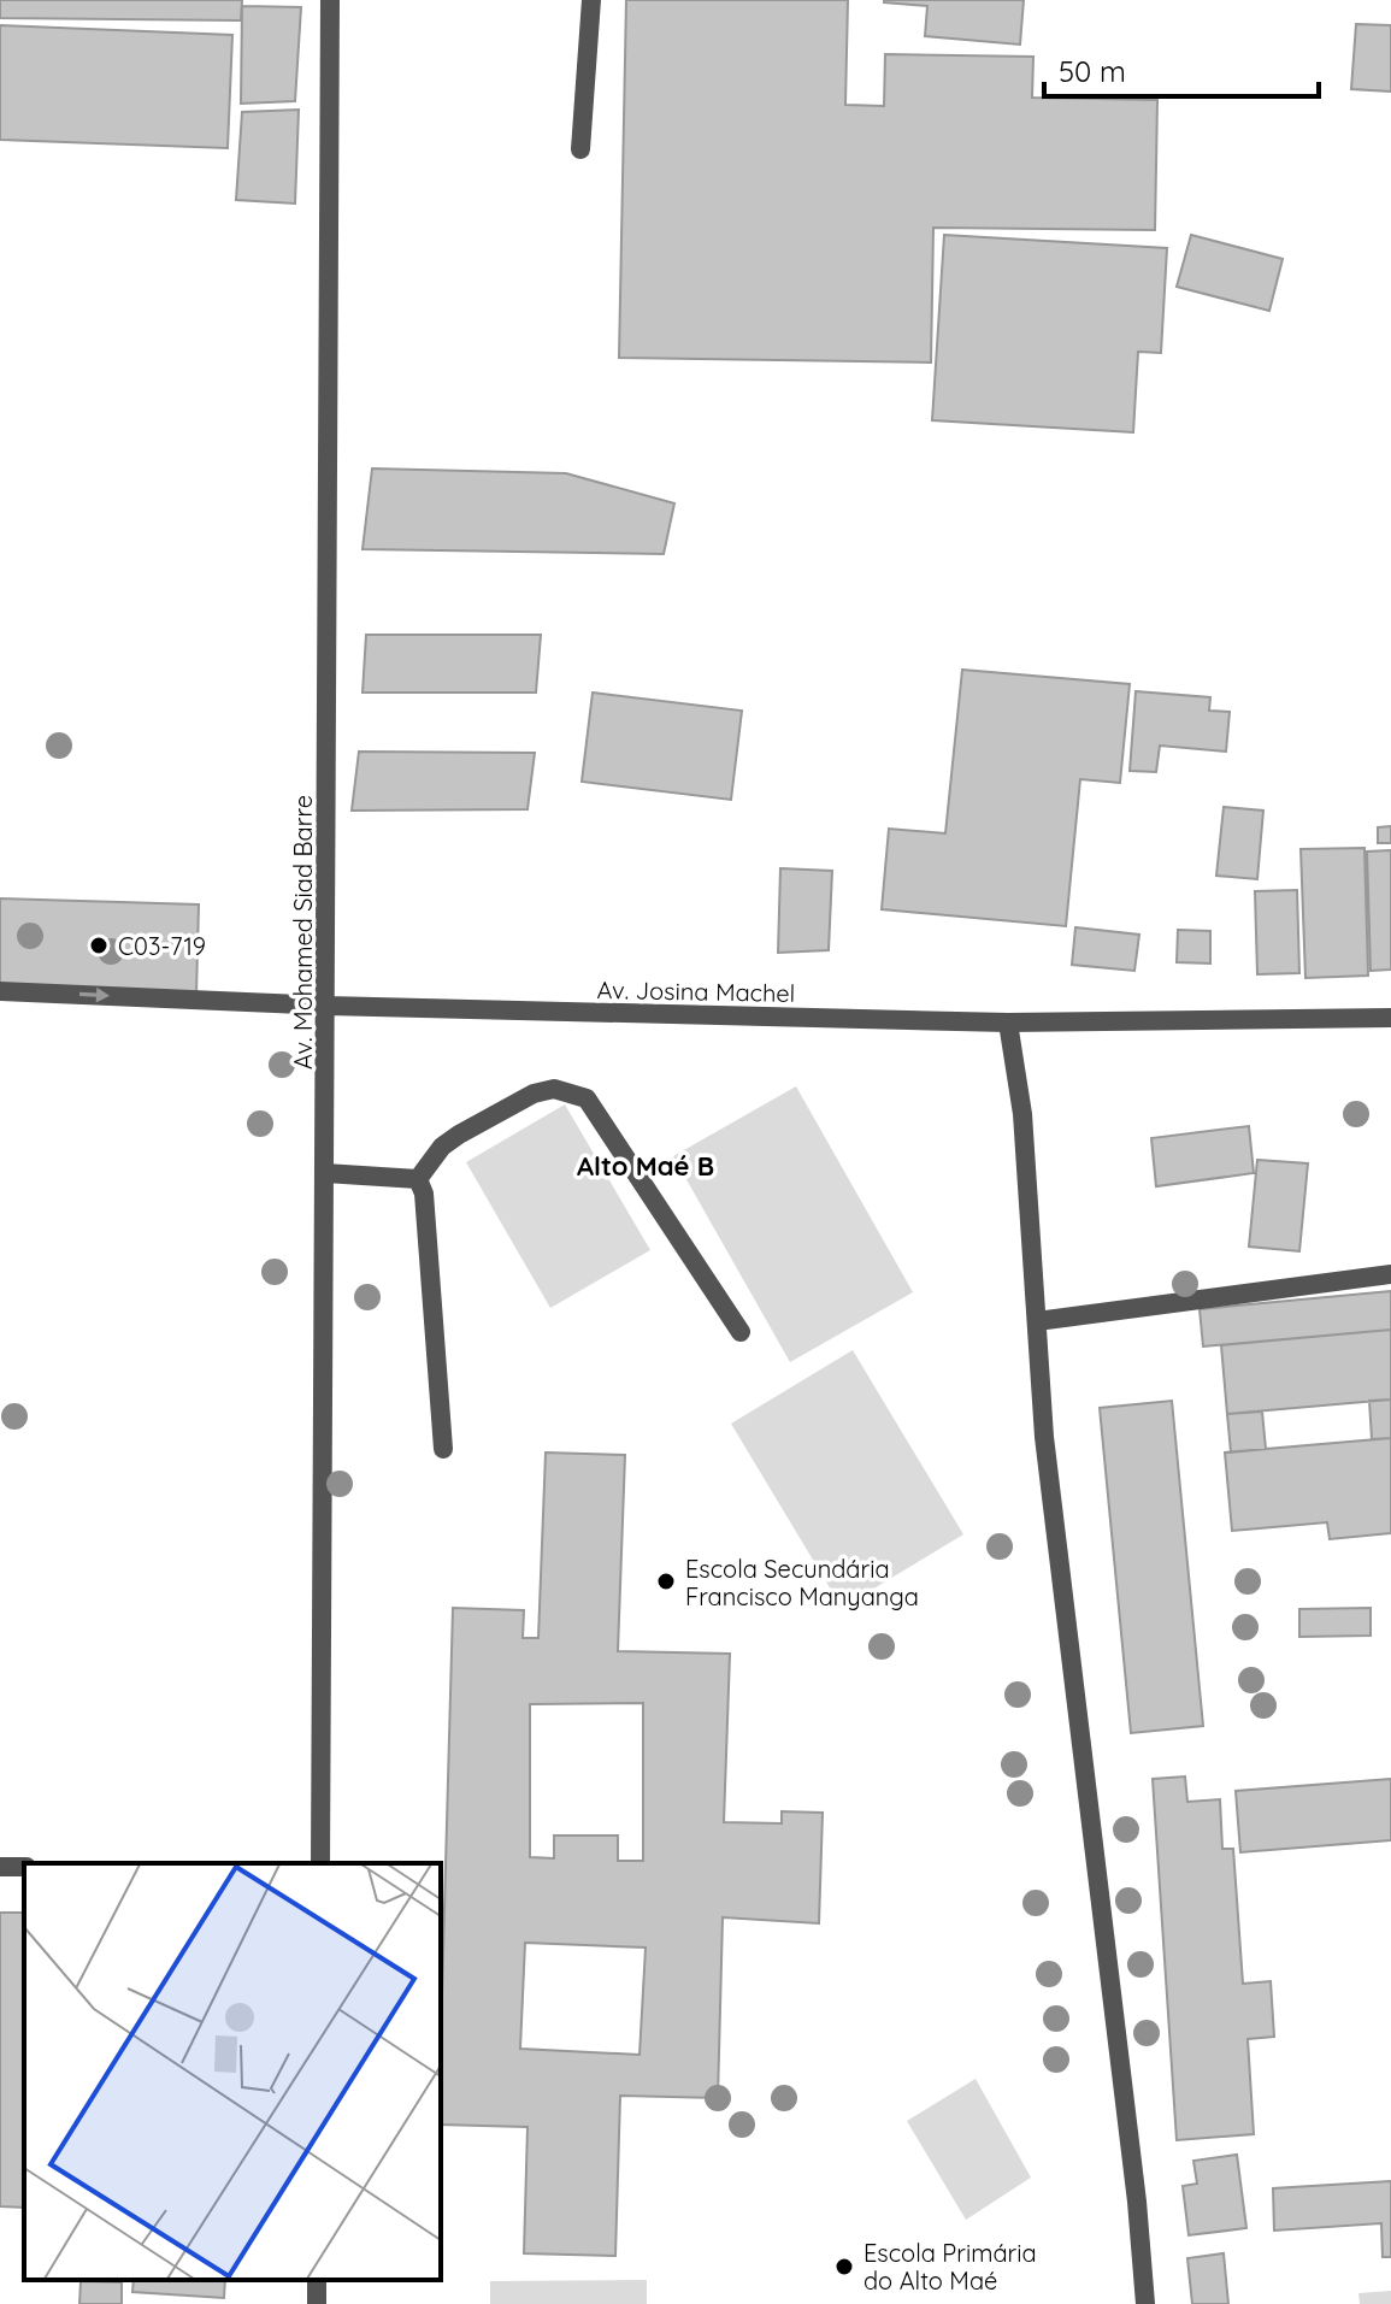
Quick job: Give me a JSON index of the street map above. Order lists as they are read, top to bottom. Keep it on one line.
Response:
{"streets":{"street":["Av. Mohamed Siad Barre","Av. Josina Machel"]},"crossings":[["Av. Mohamed Siad Barre","Av. Josina Machel"]],"districts":["Alto Maé B"],"places":["C03-719","Escola Secundária Francisco Manyanga","Escola Primária do Alto Maé"],"scale_bar":"50 m"}
